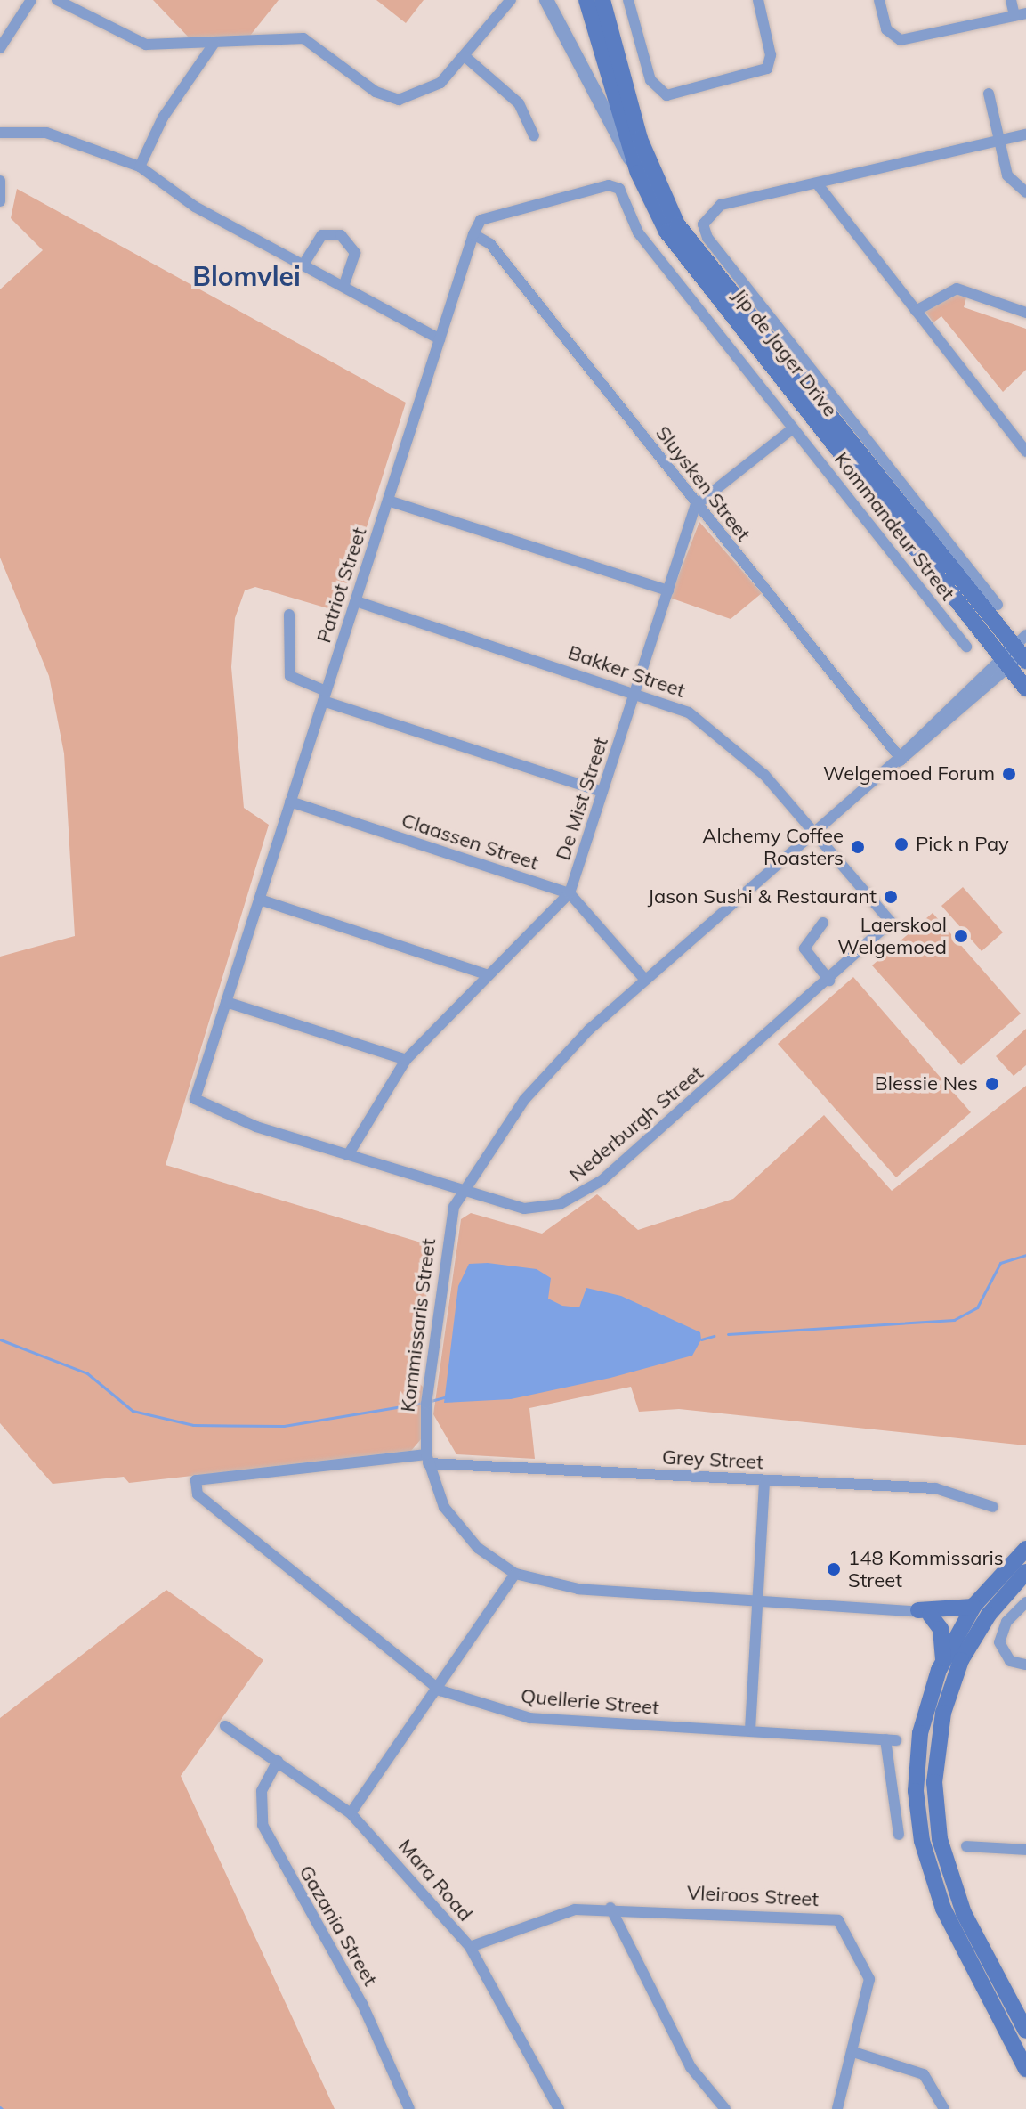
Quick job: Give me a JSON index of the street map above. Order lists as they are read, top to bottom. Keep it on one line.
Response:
{"streets":{"main road":["Jip de Jager Drive"],"street":["Sluysken Street","Kommandeur Street","Patriot Street","Bakker Street","De Mist Street","Claassen Street","Nederburgh Street","Kommissaris Street","Grey Street","Quellerie Street","Mara Road","Vleiroos Street","Gazania Street"]},"crossings":[["Jip de Jager Drive","Kommissaris Street"],["Sluysken Street","Patriot Street"],["Sluysken Street","De Mist Street"],["Sluysken Street","Kommissaris Street"],["Kommandeur Street","Patriot Street"],["Patriot Street","Bakker Street"],["Patriot Street","Claassen Street"],["Patriot Street","Nederburgh Street"],["Bakker Street","De Mist Street"],["Bakker Street","Nederburgh Street"],["Bakker Street","Kommissaris Street"],["De Mist Street","Claassen Street"],["De Mist Street","Nederburgh Street"],["Nederburgh Street","Kommissaris Street"],["Kommissaris Street","Grey Street"],["Grey Street","Quellerie Street"],["Mara Road","Vleiroos Street"],["Mara Road","Gazania Street"]],"districts":["Blomvlei"],"places":["Welgemoed Forum","Pick n Pay","Alchemy Coffee Roasters","Jason Sushi & Restaurant","Laerskool Welgemoed","Blessie Nes","148 Kommissaris Street"]}
